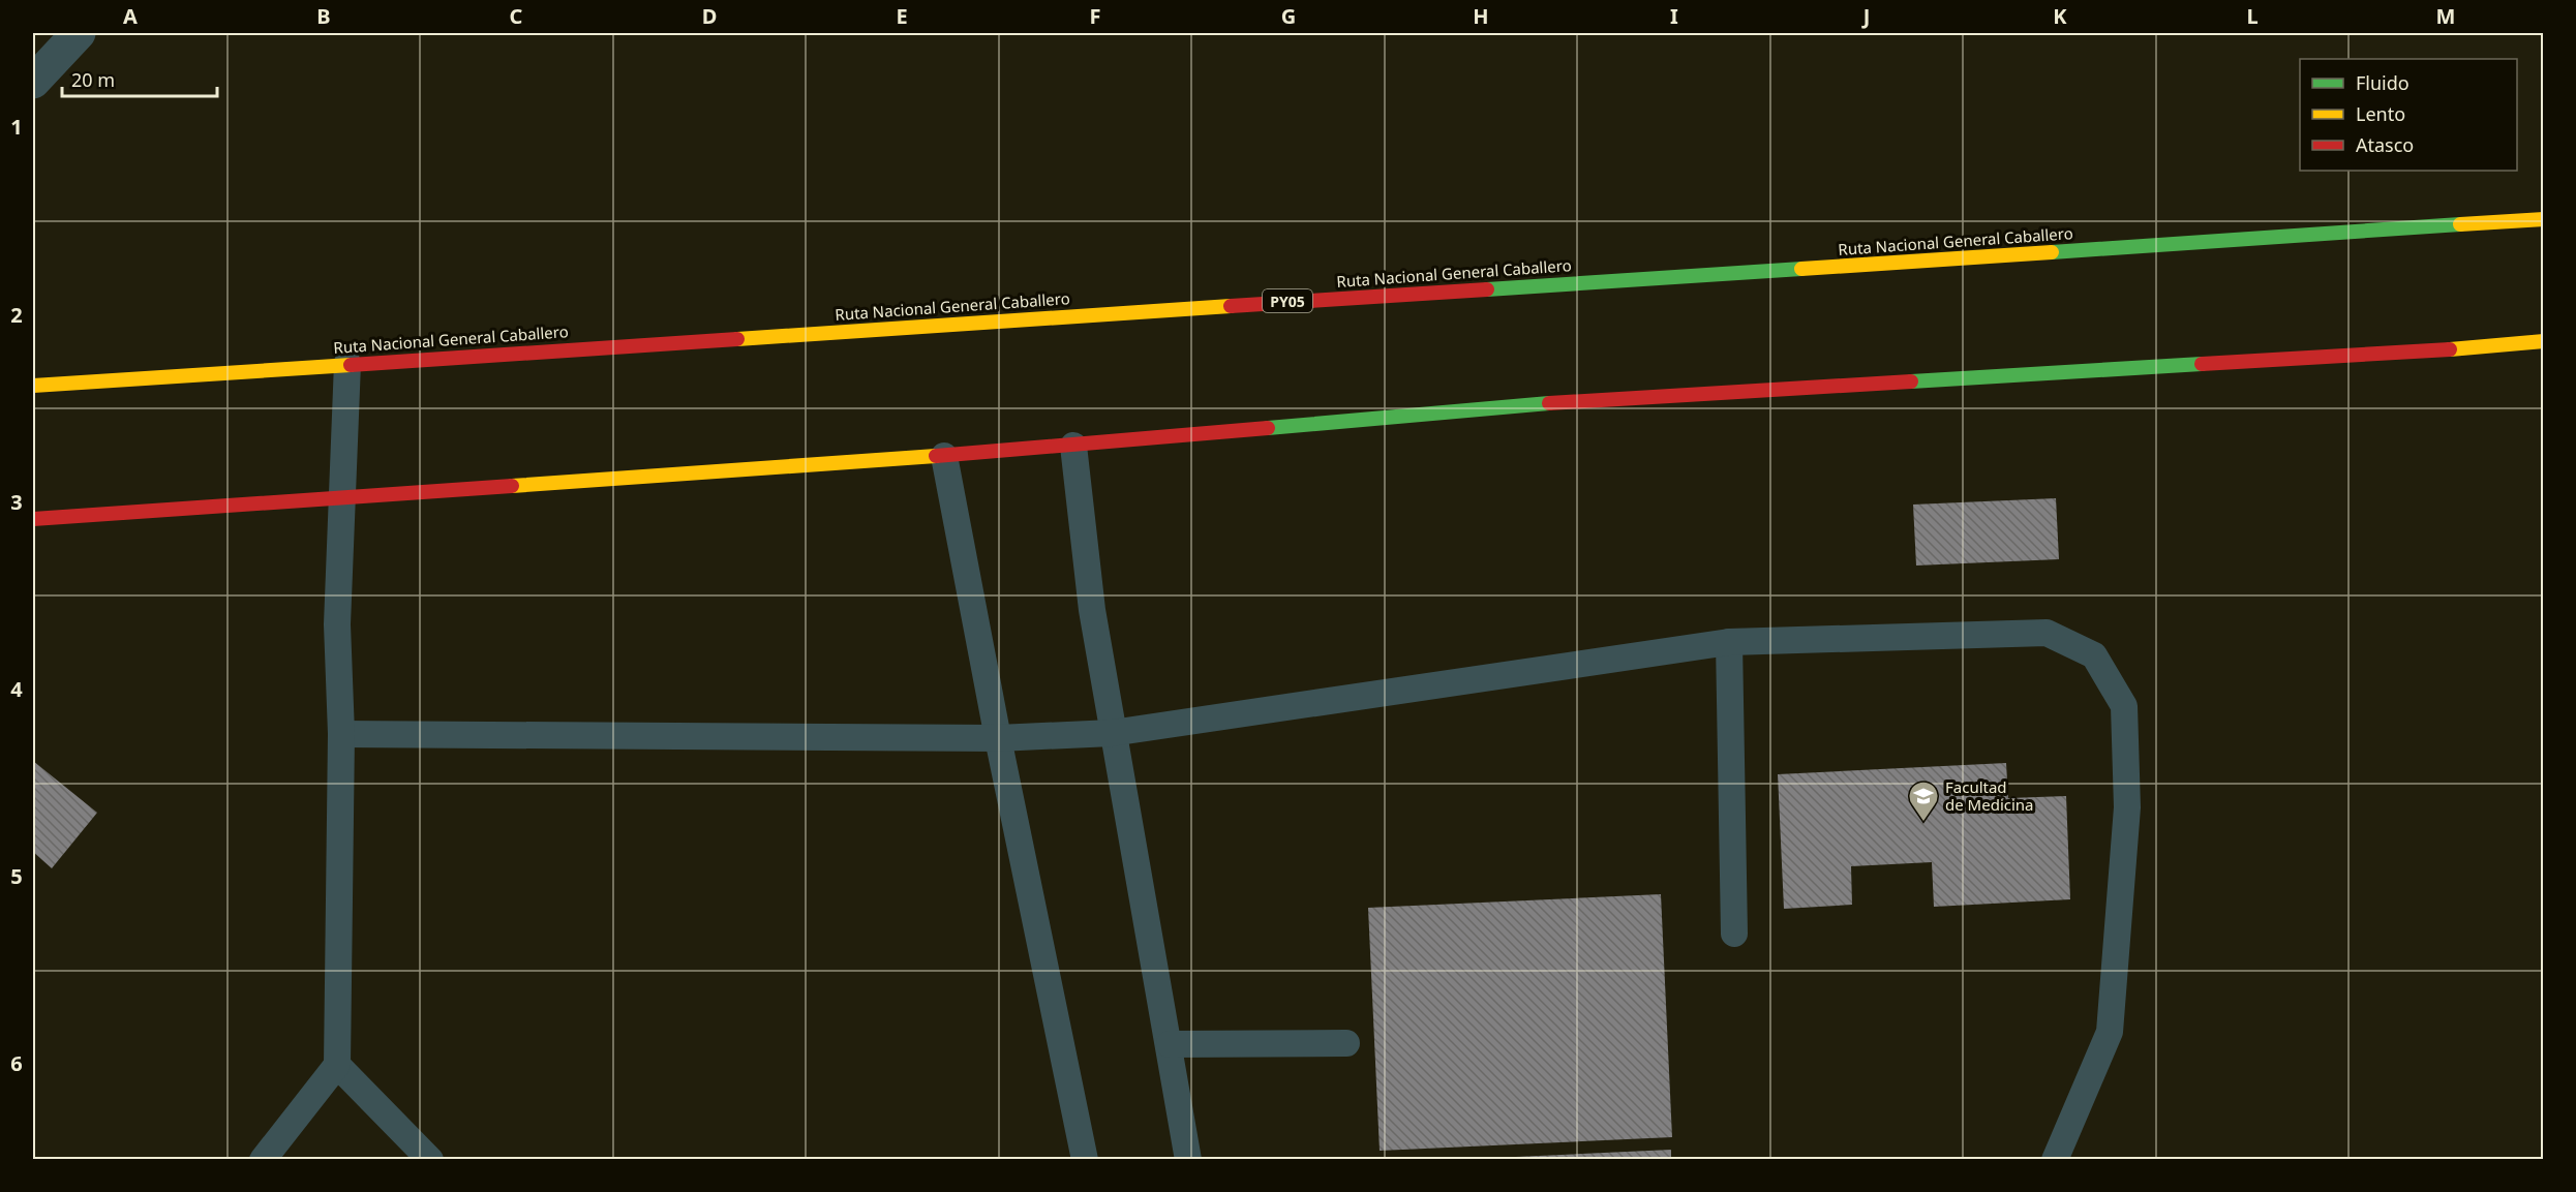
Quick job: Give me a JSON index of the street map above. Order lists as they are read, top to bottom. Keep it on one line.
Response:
{"streets":{"main road":["Ruta Nacional General Caballero","PY05"]},"places":{"school or university":["Facultad de Medicina"]},"legend":["Fluido","Lento","Atasco"],"scale_bar":"20 m","grid":{"columns":["A","B","C","D","E","F","G","H","I","J","K","L","M"],"rows":["1","2","3","4","5","6"]}}
